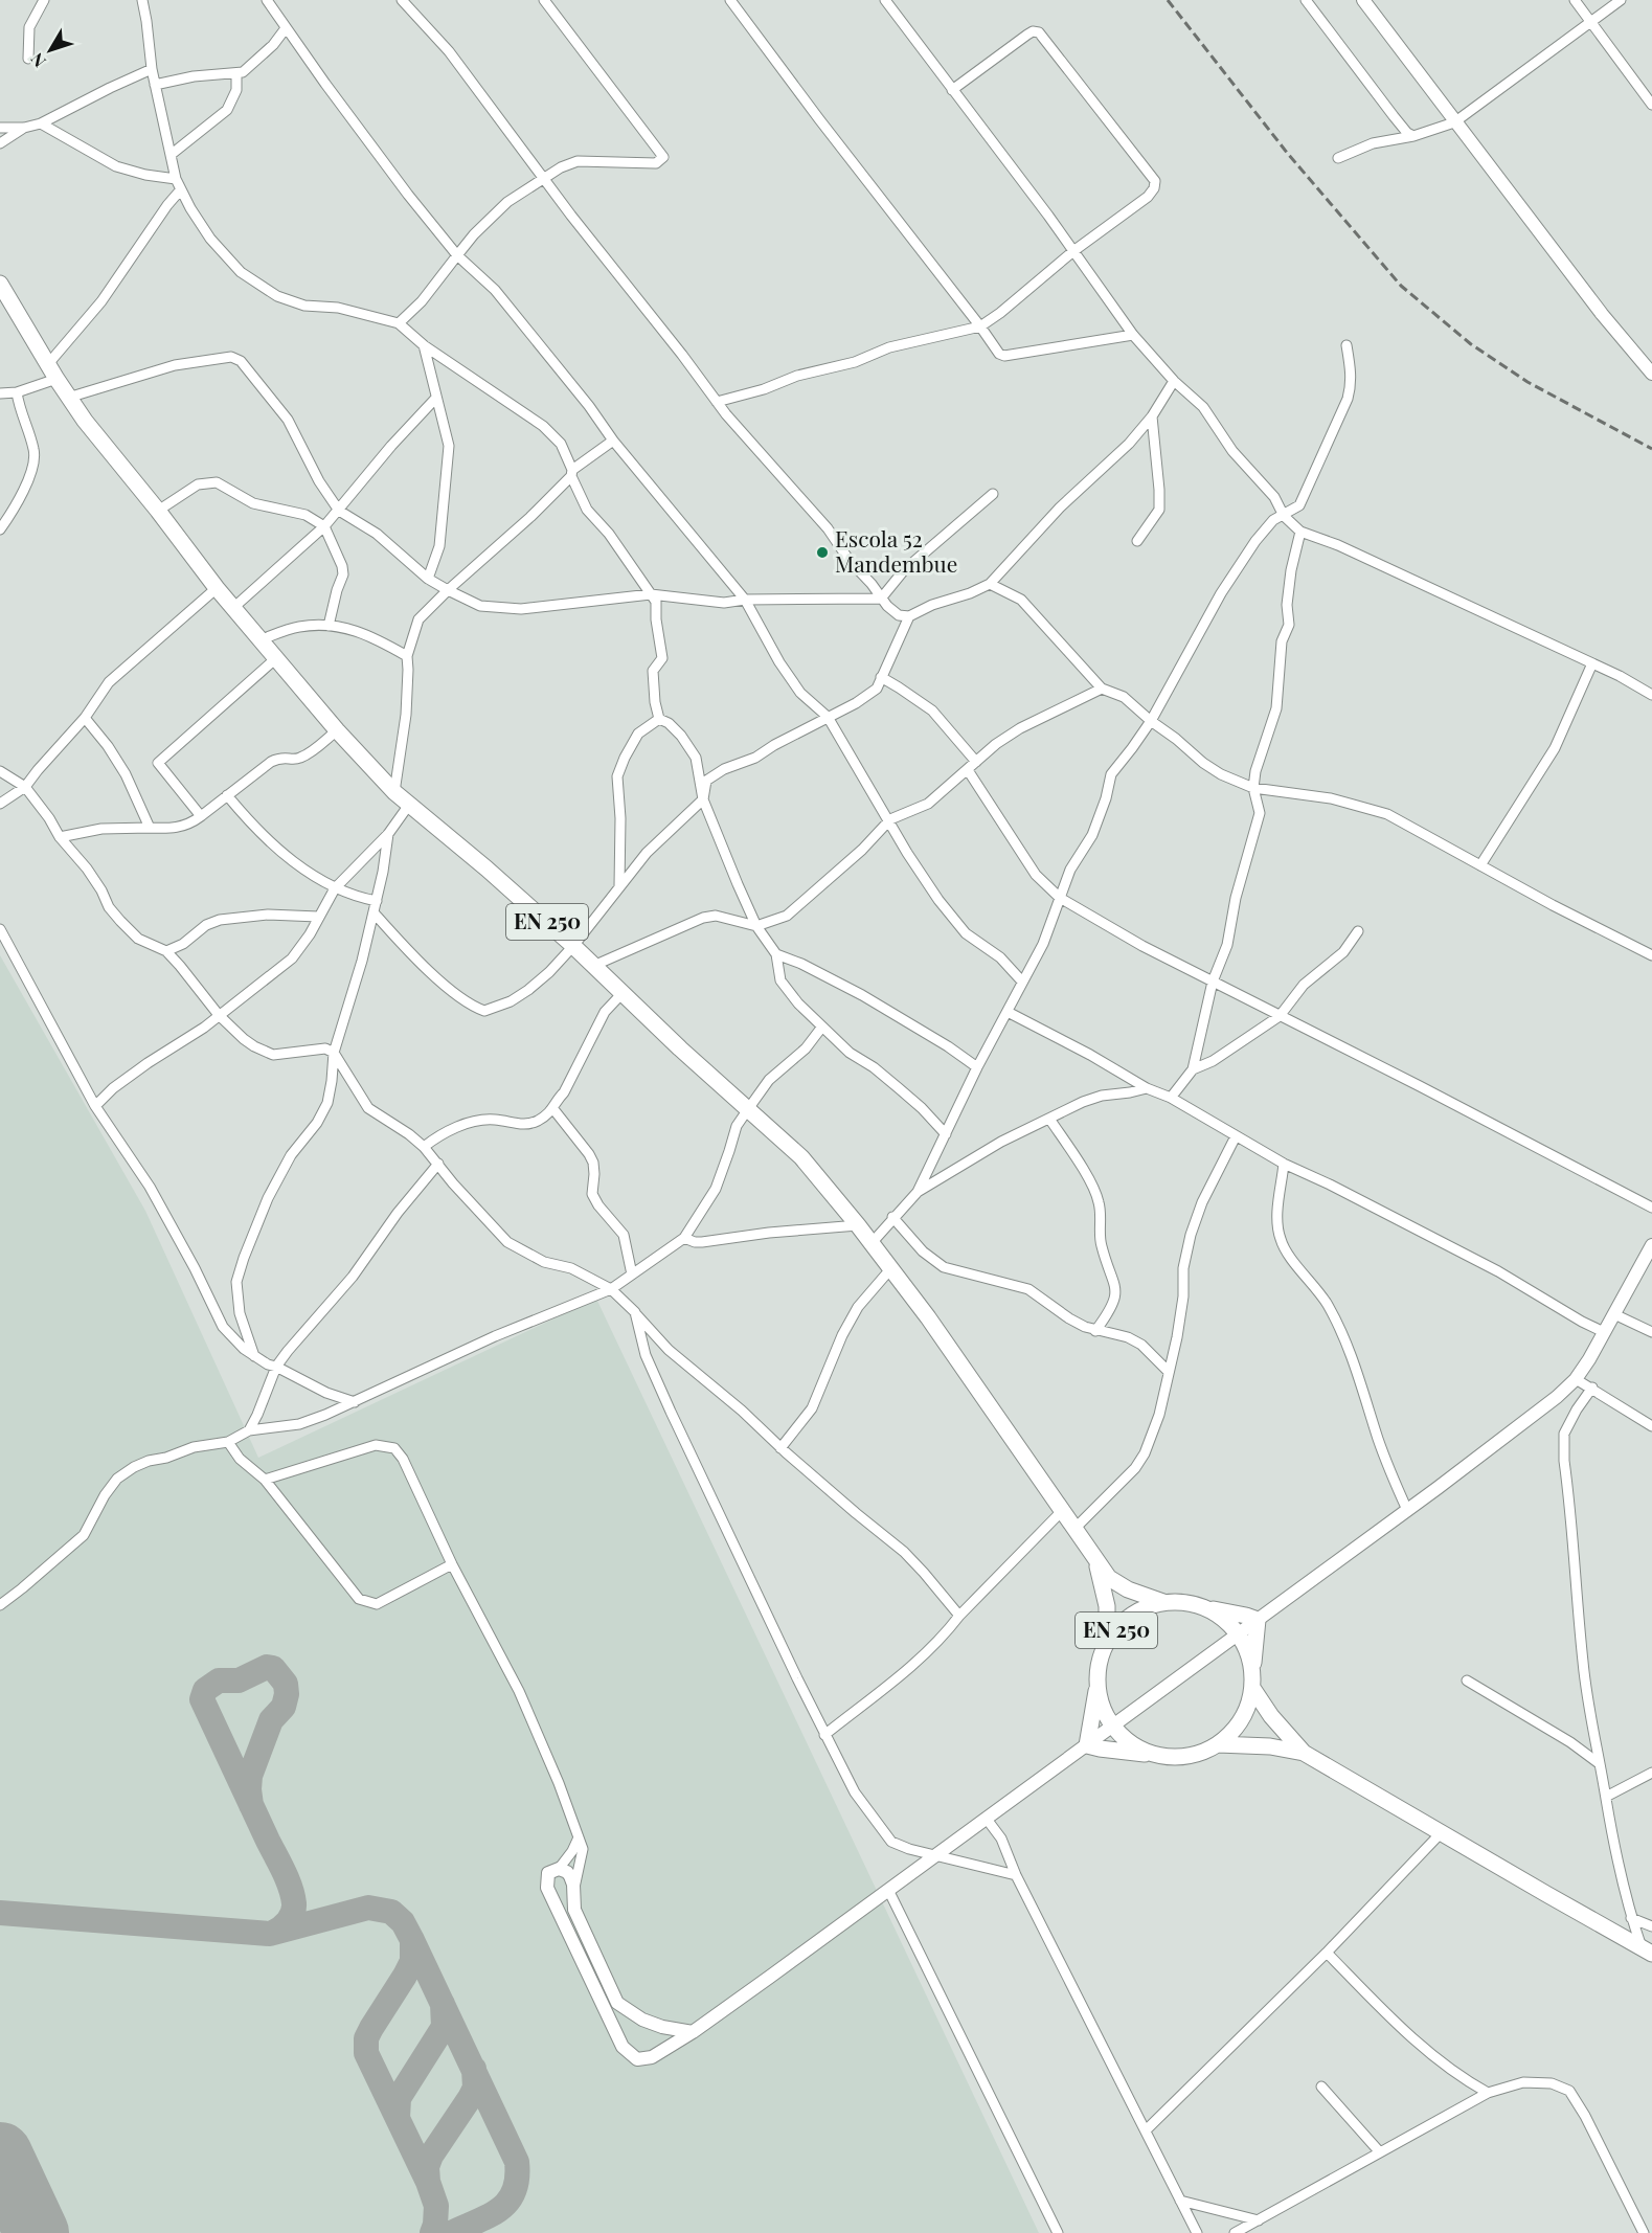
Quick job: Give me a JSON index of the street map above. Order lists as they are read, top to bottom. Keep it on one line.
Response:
{"streets":{"main road":["EN 250"]},"places":["Escola 52 Mandembue"],"north":"bottom left"}
